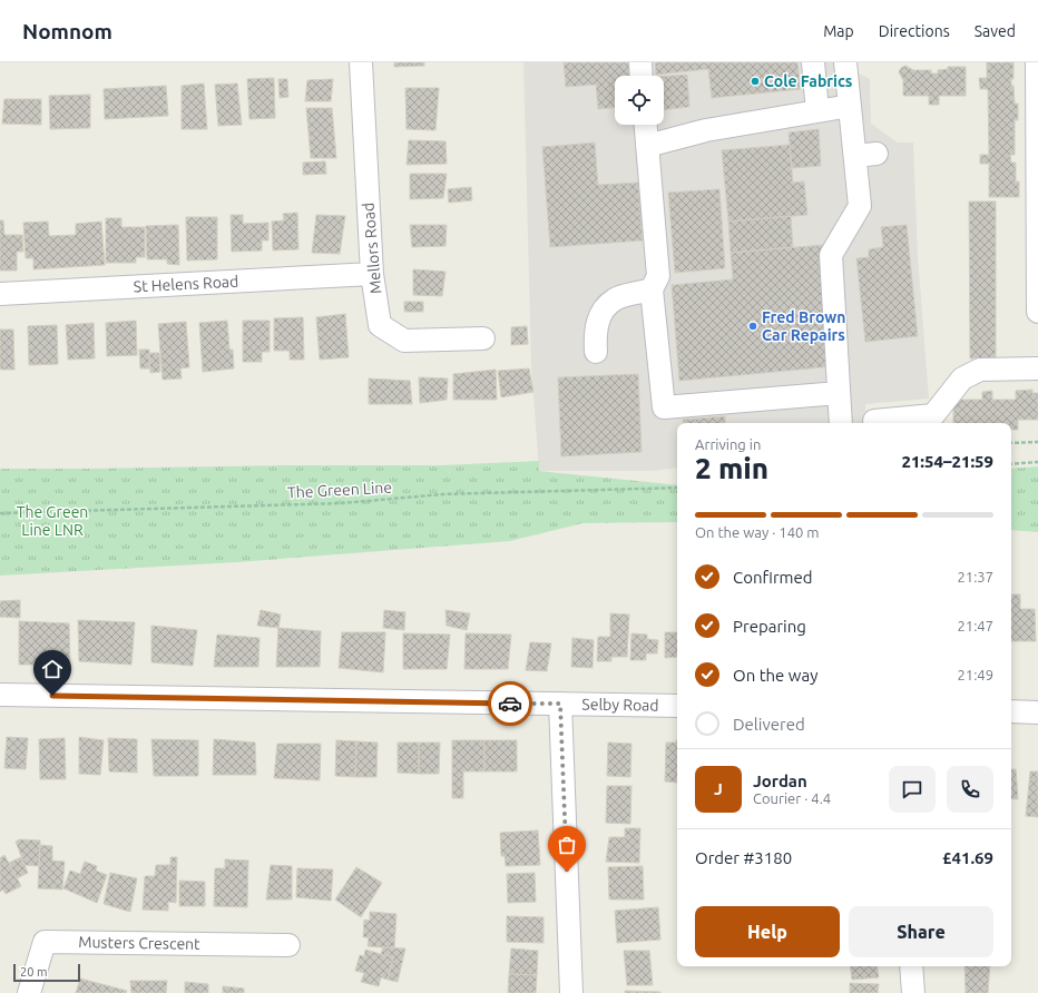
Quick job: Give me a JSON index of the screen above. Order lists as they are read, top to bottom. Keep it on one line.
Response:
{"streets":{"street":["Mellors Road","St Helens Road","Selby Road","Musters Crescent"],"path":["The Green Line"]},"crossings":[["Mellors Road","St Helens Road"]],"parks":["The Green Line LNR"],"places":["Cole Fabrics","Fred Brown Car Repairs"],"scale_bar":"20 m","page":{"header":"Nomnom","nav":["Map","Directions","Saved"],"heading":["2 min","Arriving in","21:54–21:59"],"panel":["Jordan","Courier · 4.4","Order #3180","£41.69"],"bar":"On the way · 140 m","list":[["Confirmed","21:37"],["Preparing","21:47"],["On the way","21:49"],"Delivered"],"round":"J","buttons":["Help","Share"],"scale":"20 m"}}
